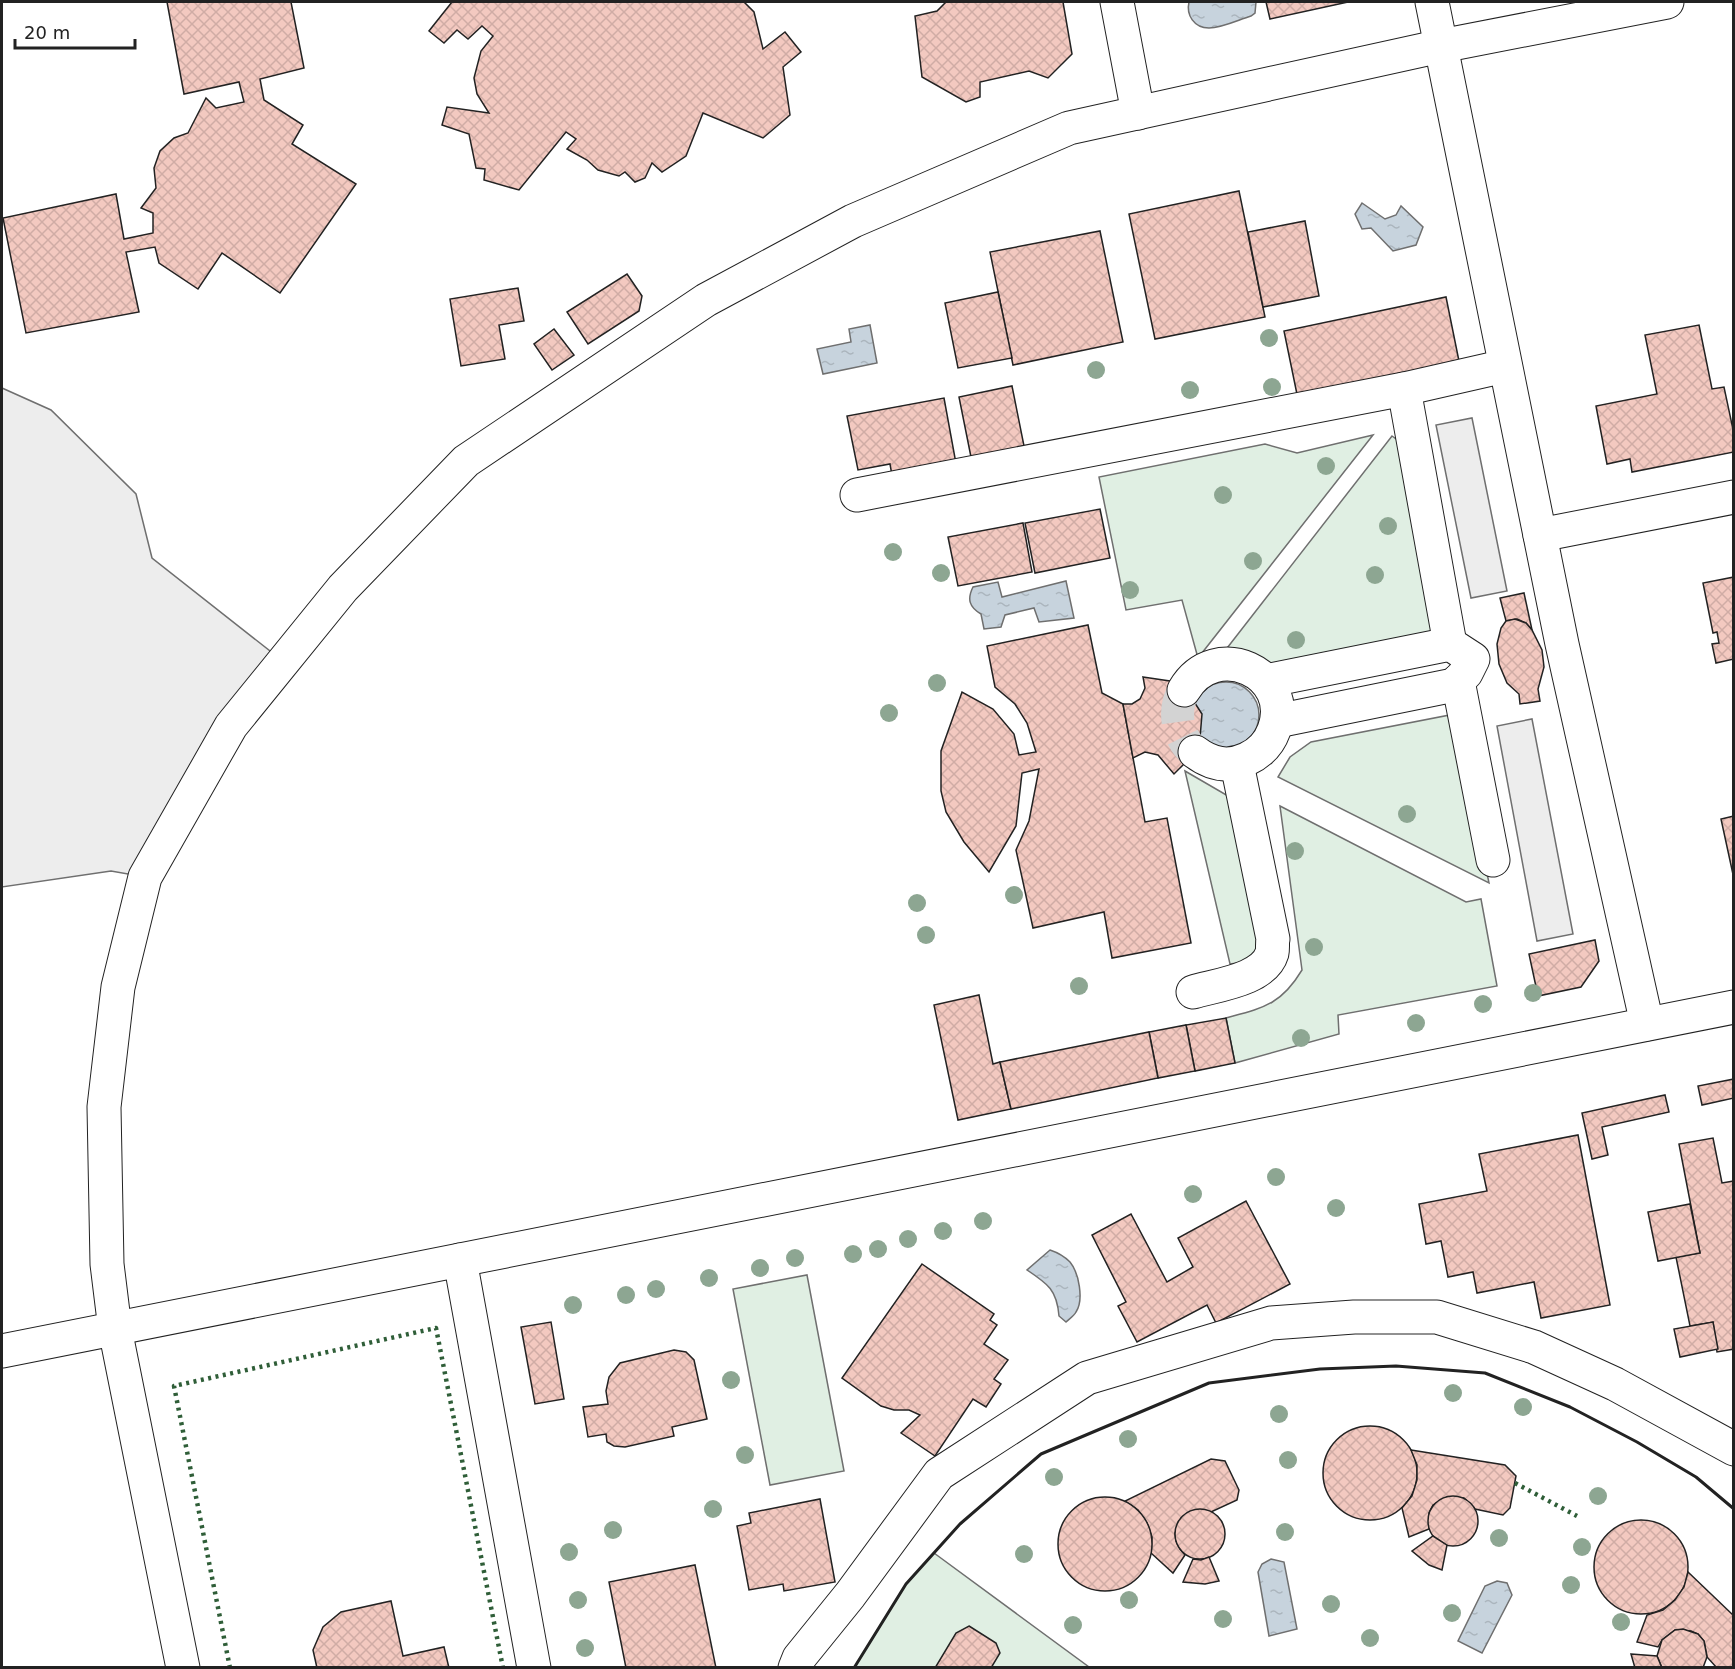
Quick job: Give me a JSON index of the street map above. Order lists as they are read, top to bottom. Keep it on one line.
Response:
{"scale_bar":"20 m"}
